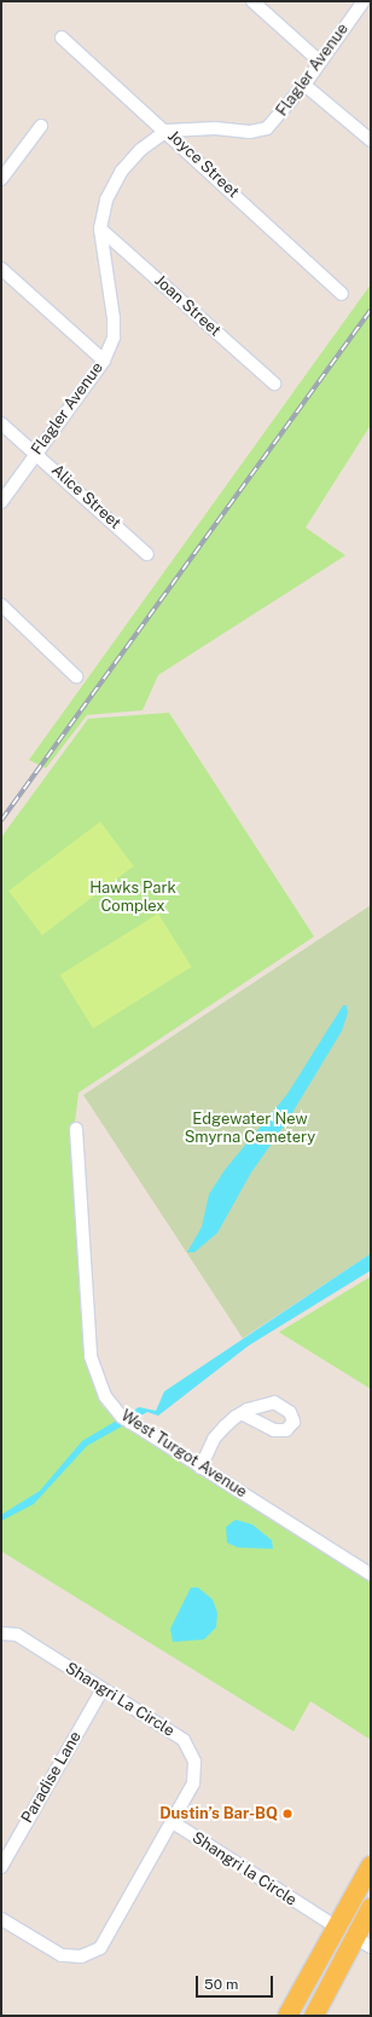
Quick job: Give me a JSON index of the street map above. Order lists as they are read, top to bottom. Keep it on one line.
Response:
{"streets":{"street":["Flagler Avenue","Joyce Street","Joan Street","Alice Street","West Turgot Avenue","Shangri La Circle","Paradise Lane","Shangri la Circle"]},"crossings":[["Flagler Avenue","Joyce Street"],["Flagler Avenue","Joan Street"],["Flagler Avenue","Alice Street"],["Shangri La Circle","Paradise Lane"],["Shangri La Circle","Shangri la Circle"]],"parks":["Hawks Park Complex","Edgewater New Smyrna Cemetery"],"places":["Dustin’s Bar-BQ"],"scale_bar":"50 m"}
